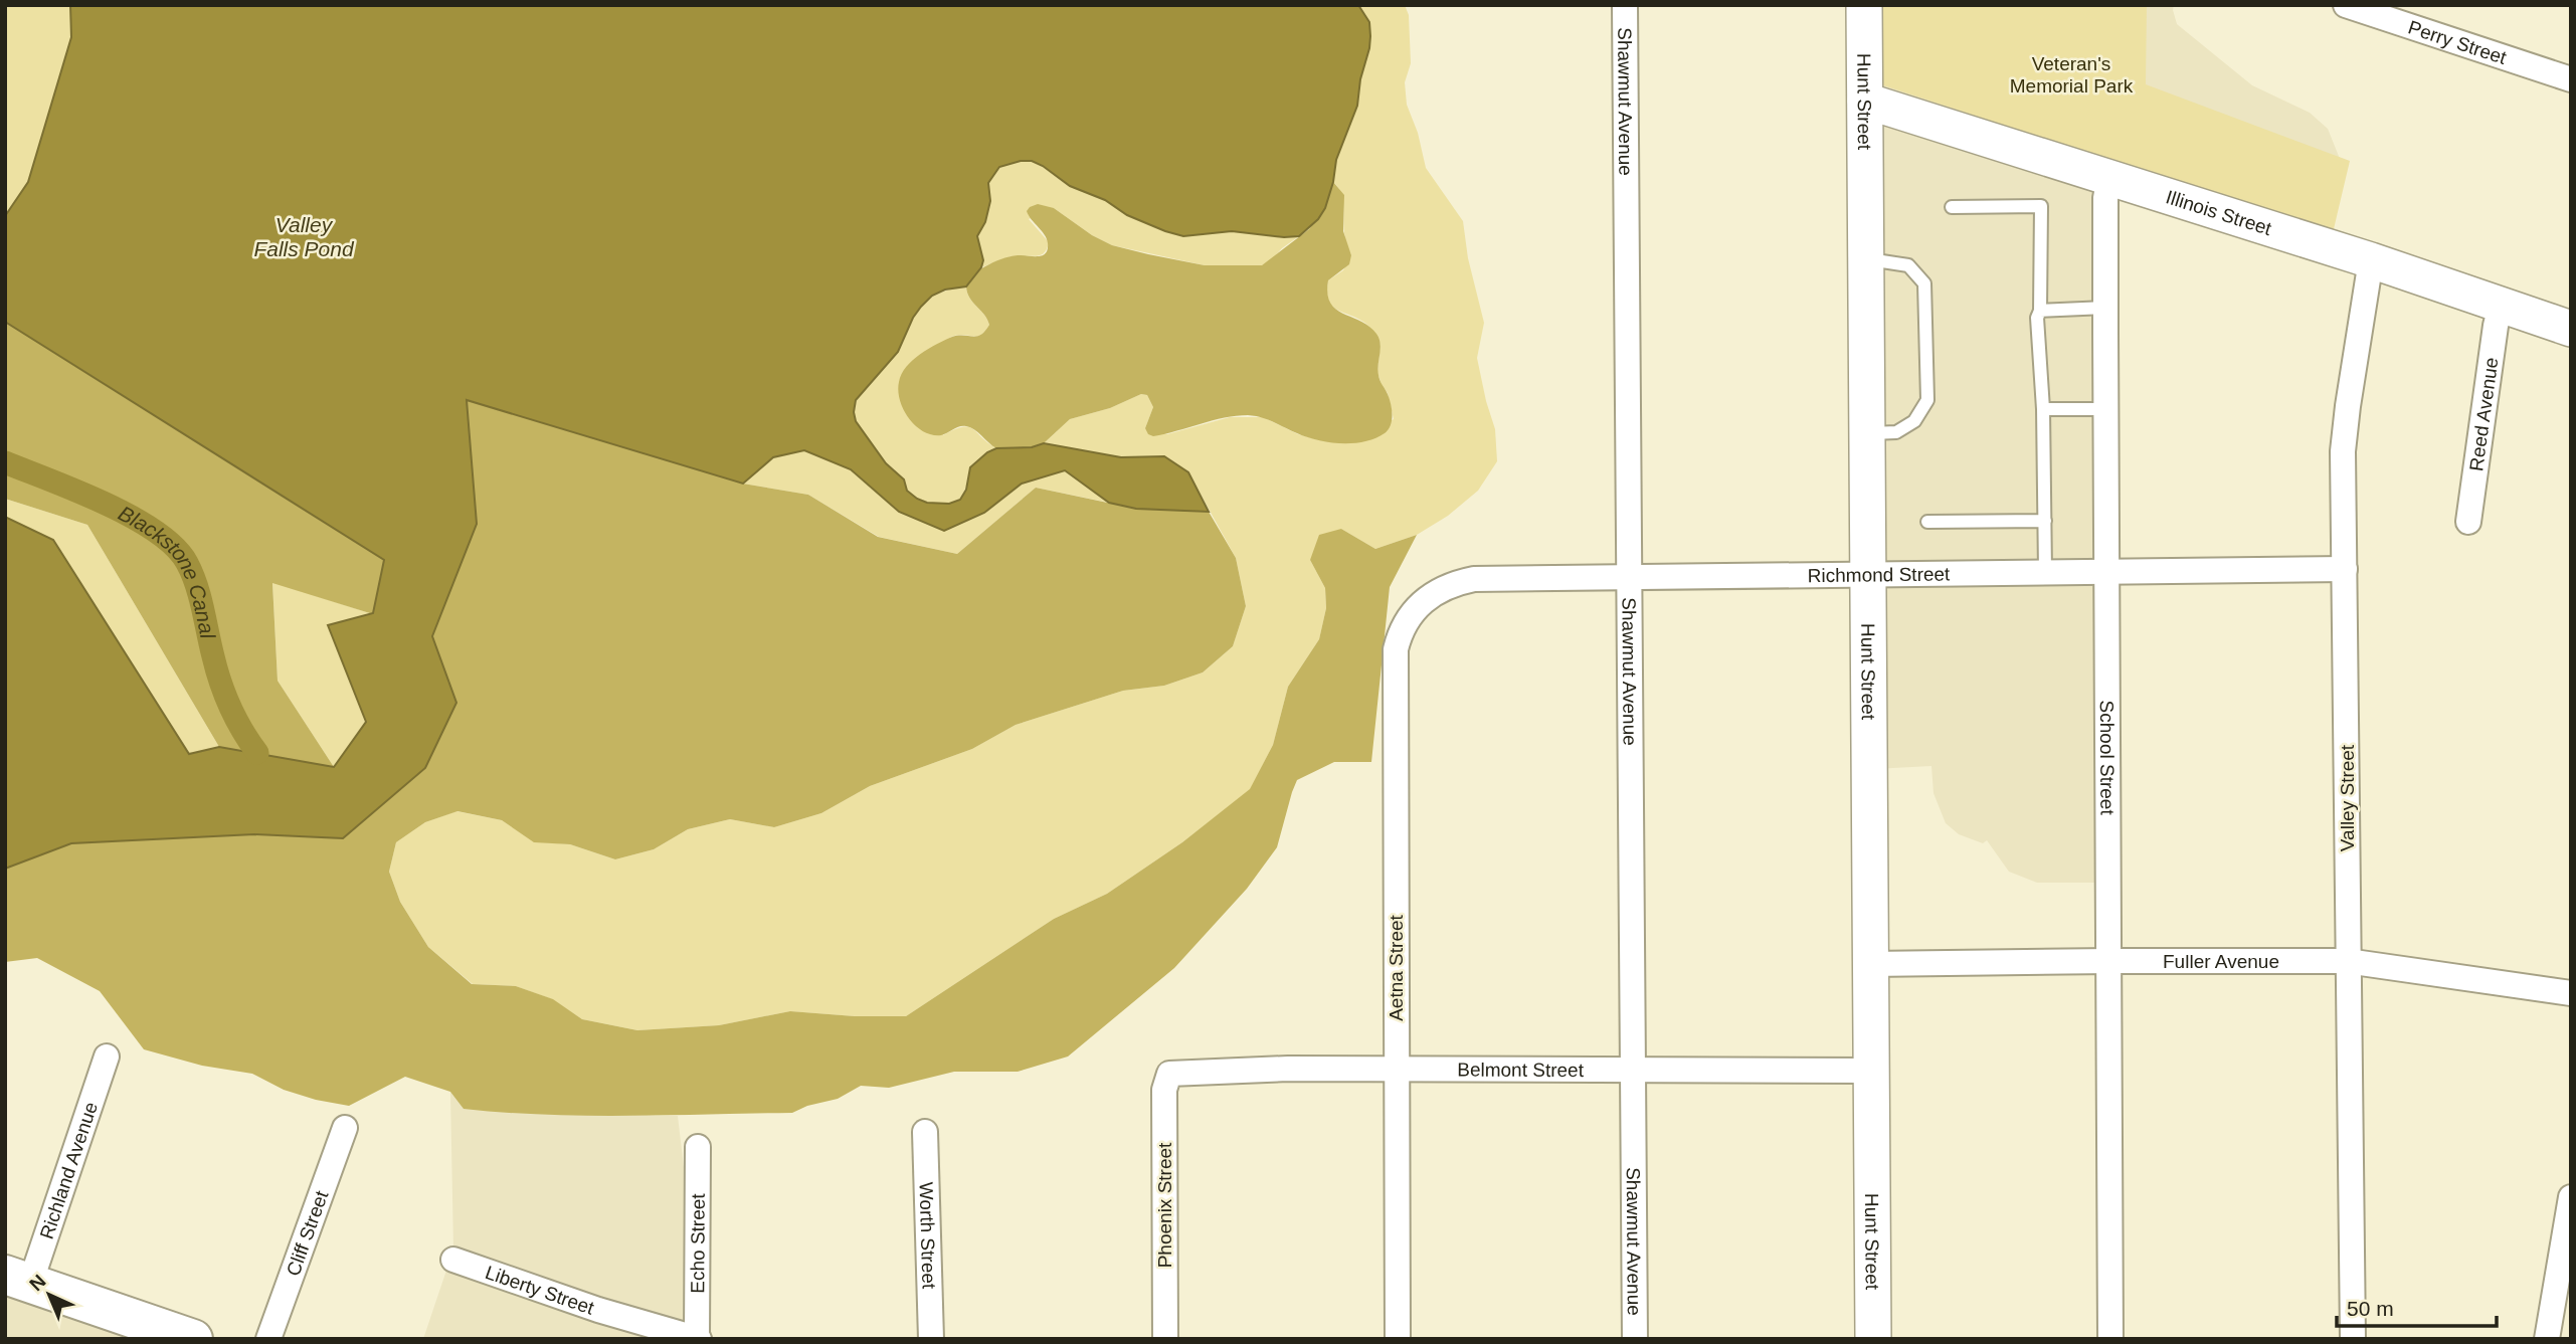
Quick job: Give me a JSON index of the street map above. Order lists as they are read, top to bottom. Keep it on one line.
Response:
{"streets":{"main road":["Hunt Street","Illinois Street"],"street":["Perry Street","Shawmut Avenue","Reed Avenue","Richmond Street","School Street","Valley Street","Fuller Avenue","Aetna Street","Belmont Street","Richland Avenue","Phoenix Street","Cliff Street","Worth Street","Echo Street","Liberty Street"]},"crossings":[["Shawmut Avenue","Richmond Street"],["Shawmut Avenue","Belmont Street"],["Hunt Street","Illinois Street"],["Hunt Street","Richmond Street"],["Hunt Street","Fuller Avenue"],["Hunt Street","Belmont Street"],["Illinois Street","Reed Avenue"],["Illinois Street","School Street"],["Illinois Street","Valley Street"],["Richmond Street","School Street"],["Richmond Street","Valley Street"],["Richmond Street","Aetna Street"],["School Street","Fuller Avenue"],["Valley Street","Fuller Avenue"],["Aetna Street","Belmont Street"],["Belmont Street","Phoenix Street"],["Echo Street","Liberty Street"]],"water":["Valley Falls Pond","Blackstone Canal"],"parks":["Veteran's Memorial Park"],"scale_bar":"50 m","north":"top left"}
